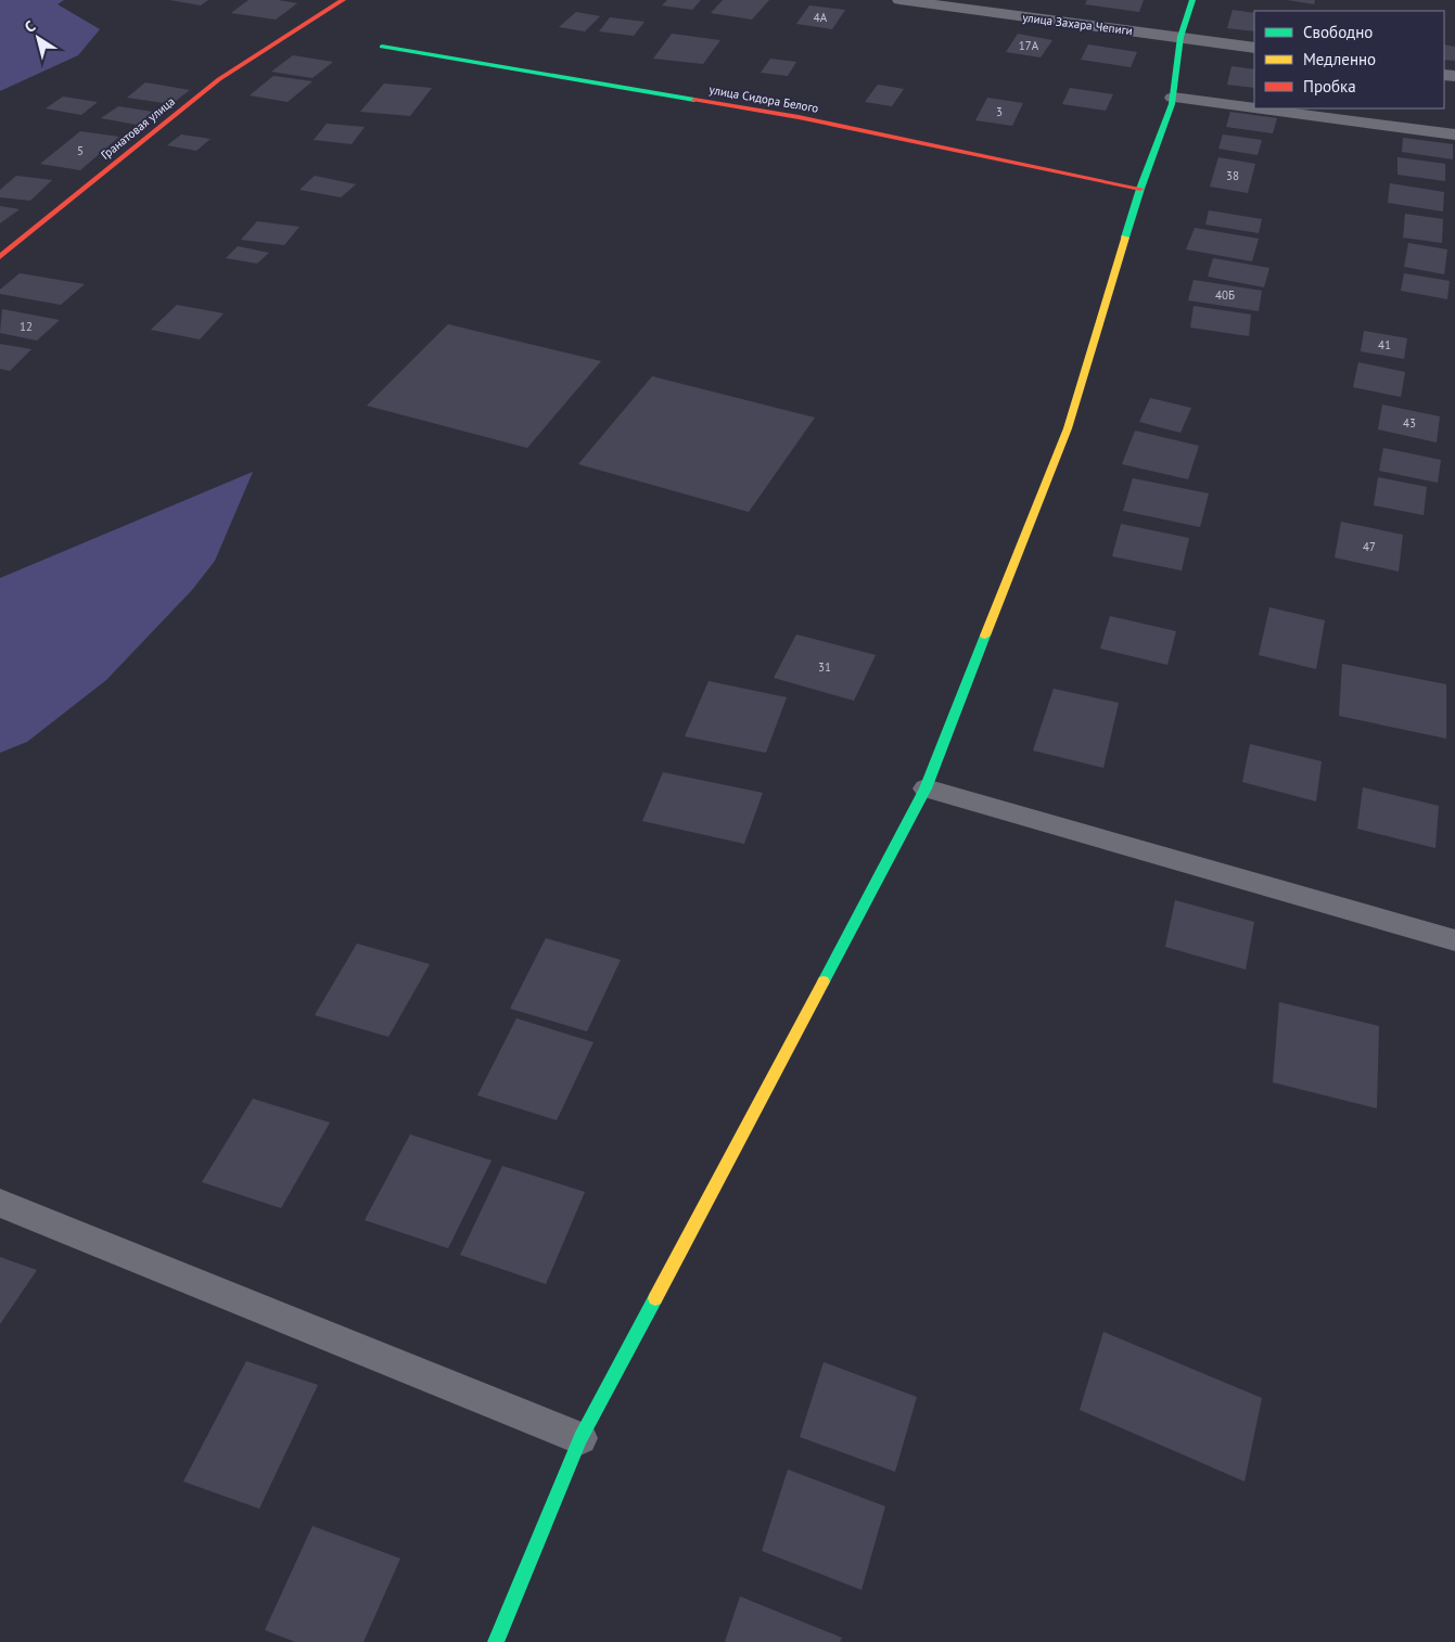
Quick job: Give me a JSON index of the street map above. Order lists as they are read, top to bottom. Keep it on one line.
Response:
{"streets":{"street":["улица Захара Чепиги","улица Сидора Белого","Гранатовая улица"]},"house_numbers":["4А","17А","3","5","38","40Б","12","41","43","47","31"],"legend":["Свободно","Медленно","Пробка"],"north":"top left"}
